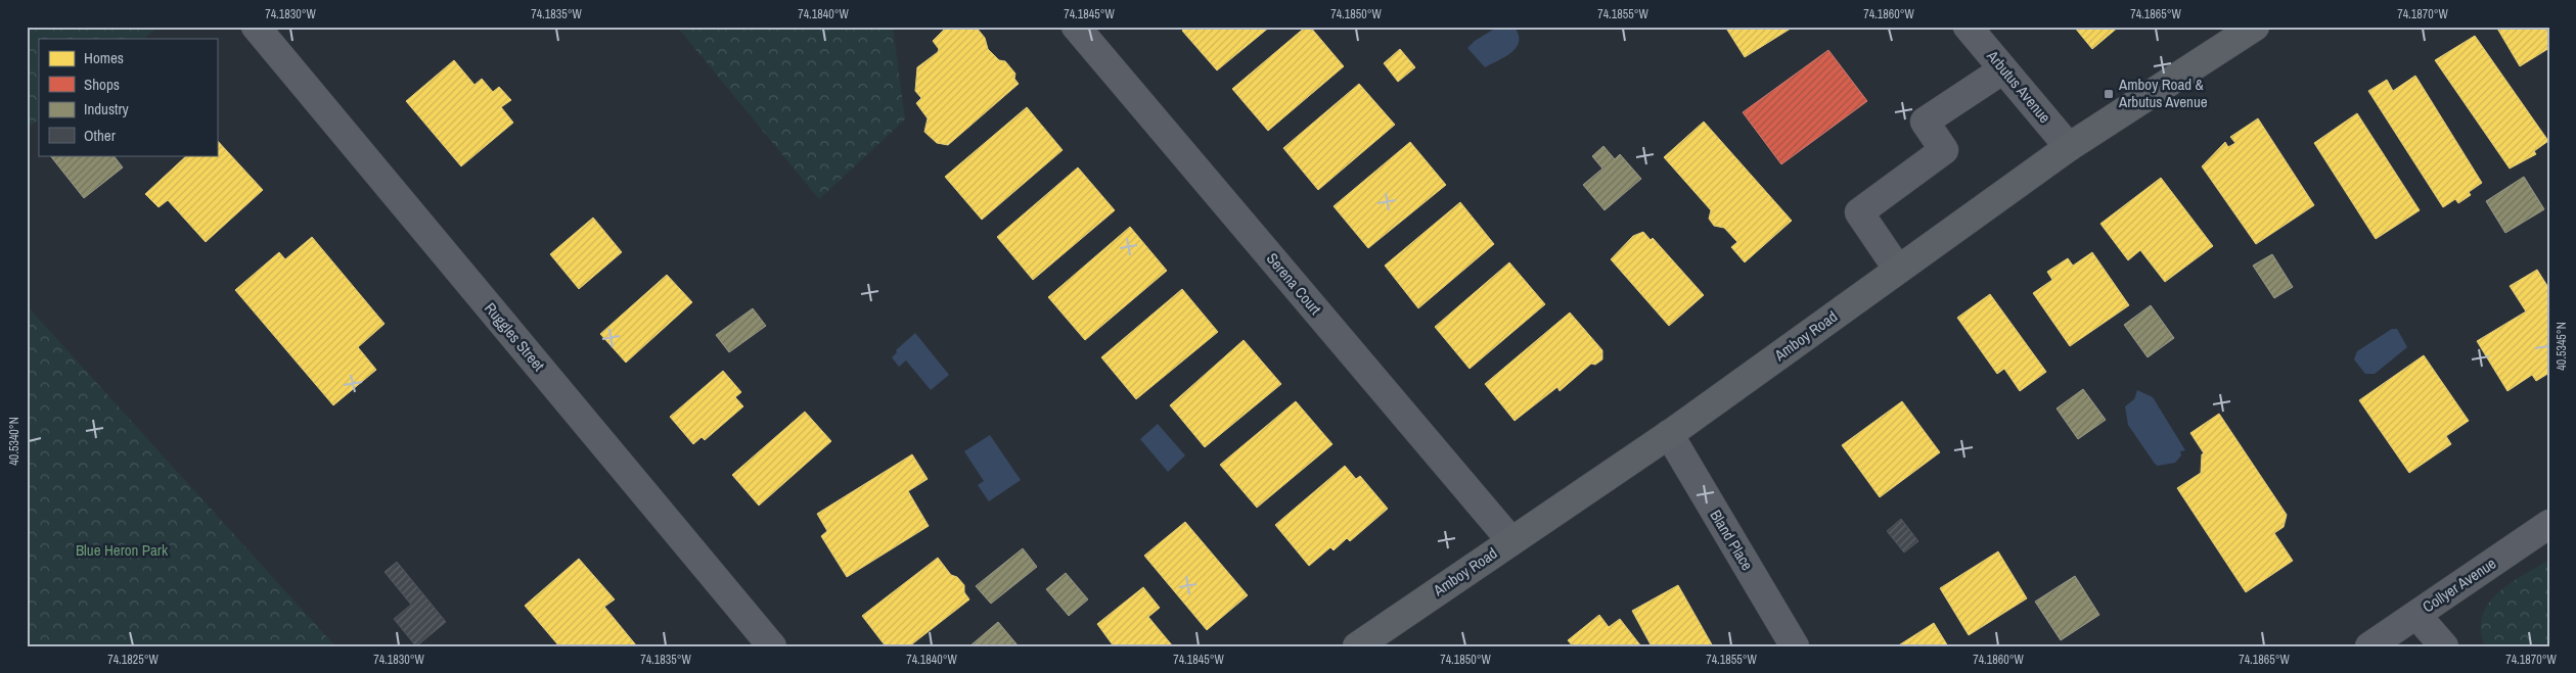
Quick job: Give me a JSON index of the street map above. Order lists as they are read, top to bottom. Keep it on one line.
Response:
{"streets":{"main road":["Amboy Road"],"street":["Arbutus Avenue","Serena Court","Ruggles Street","Bland Place","Collyer Avenue"]},"crossings":[["Arbutus Avenue","Amboy Road"],["Serena Court","Amboy Road"],["Amboy Road","Bland Place"]],"parks":["Blue Heron Park"],"places":{"transit":["Amboy Road & Arbutus Avenue"]},"legend":["Homes","Shops","Industry","Other"],"coordinates":["74.1830°W","74.1835°W","74.1840°W","74.1845°W","74.1850°W","74.1855°W","74.1860°W","74.1865°W","74.1870°W","40.5345°N","40.5340°N","74.1825°W"]}
